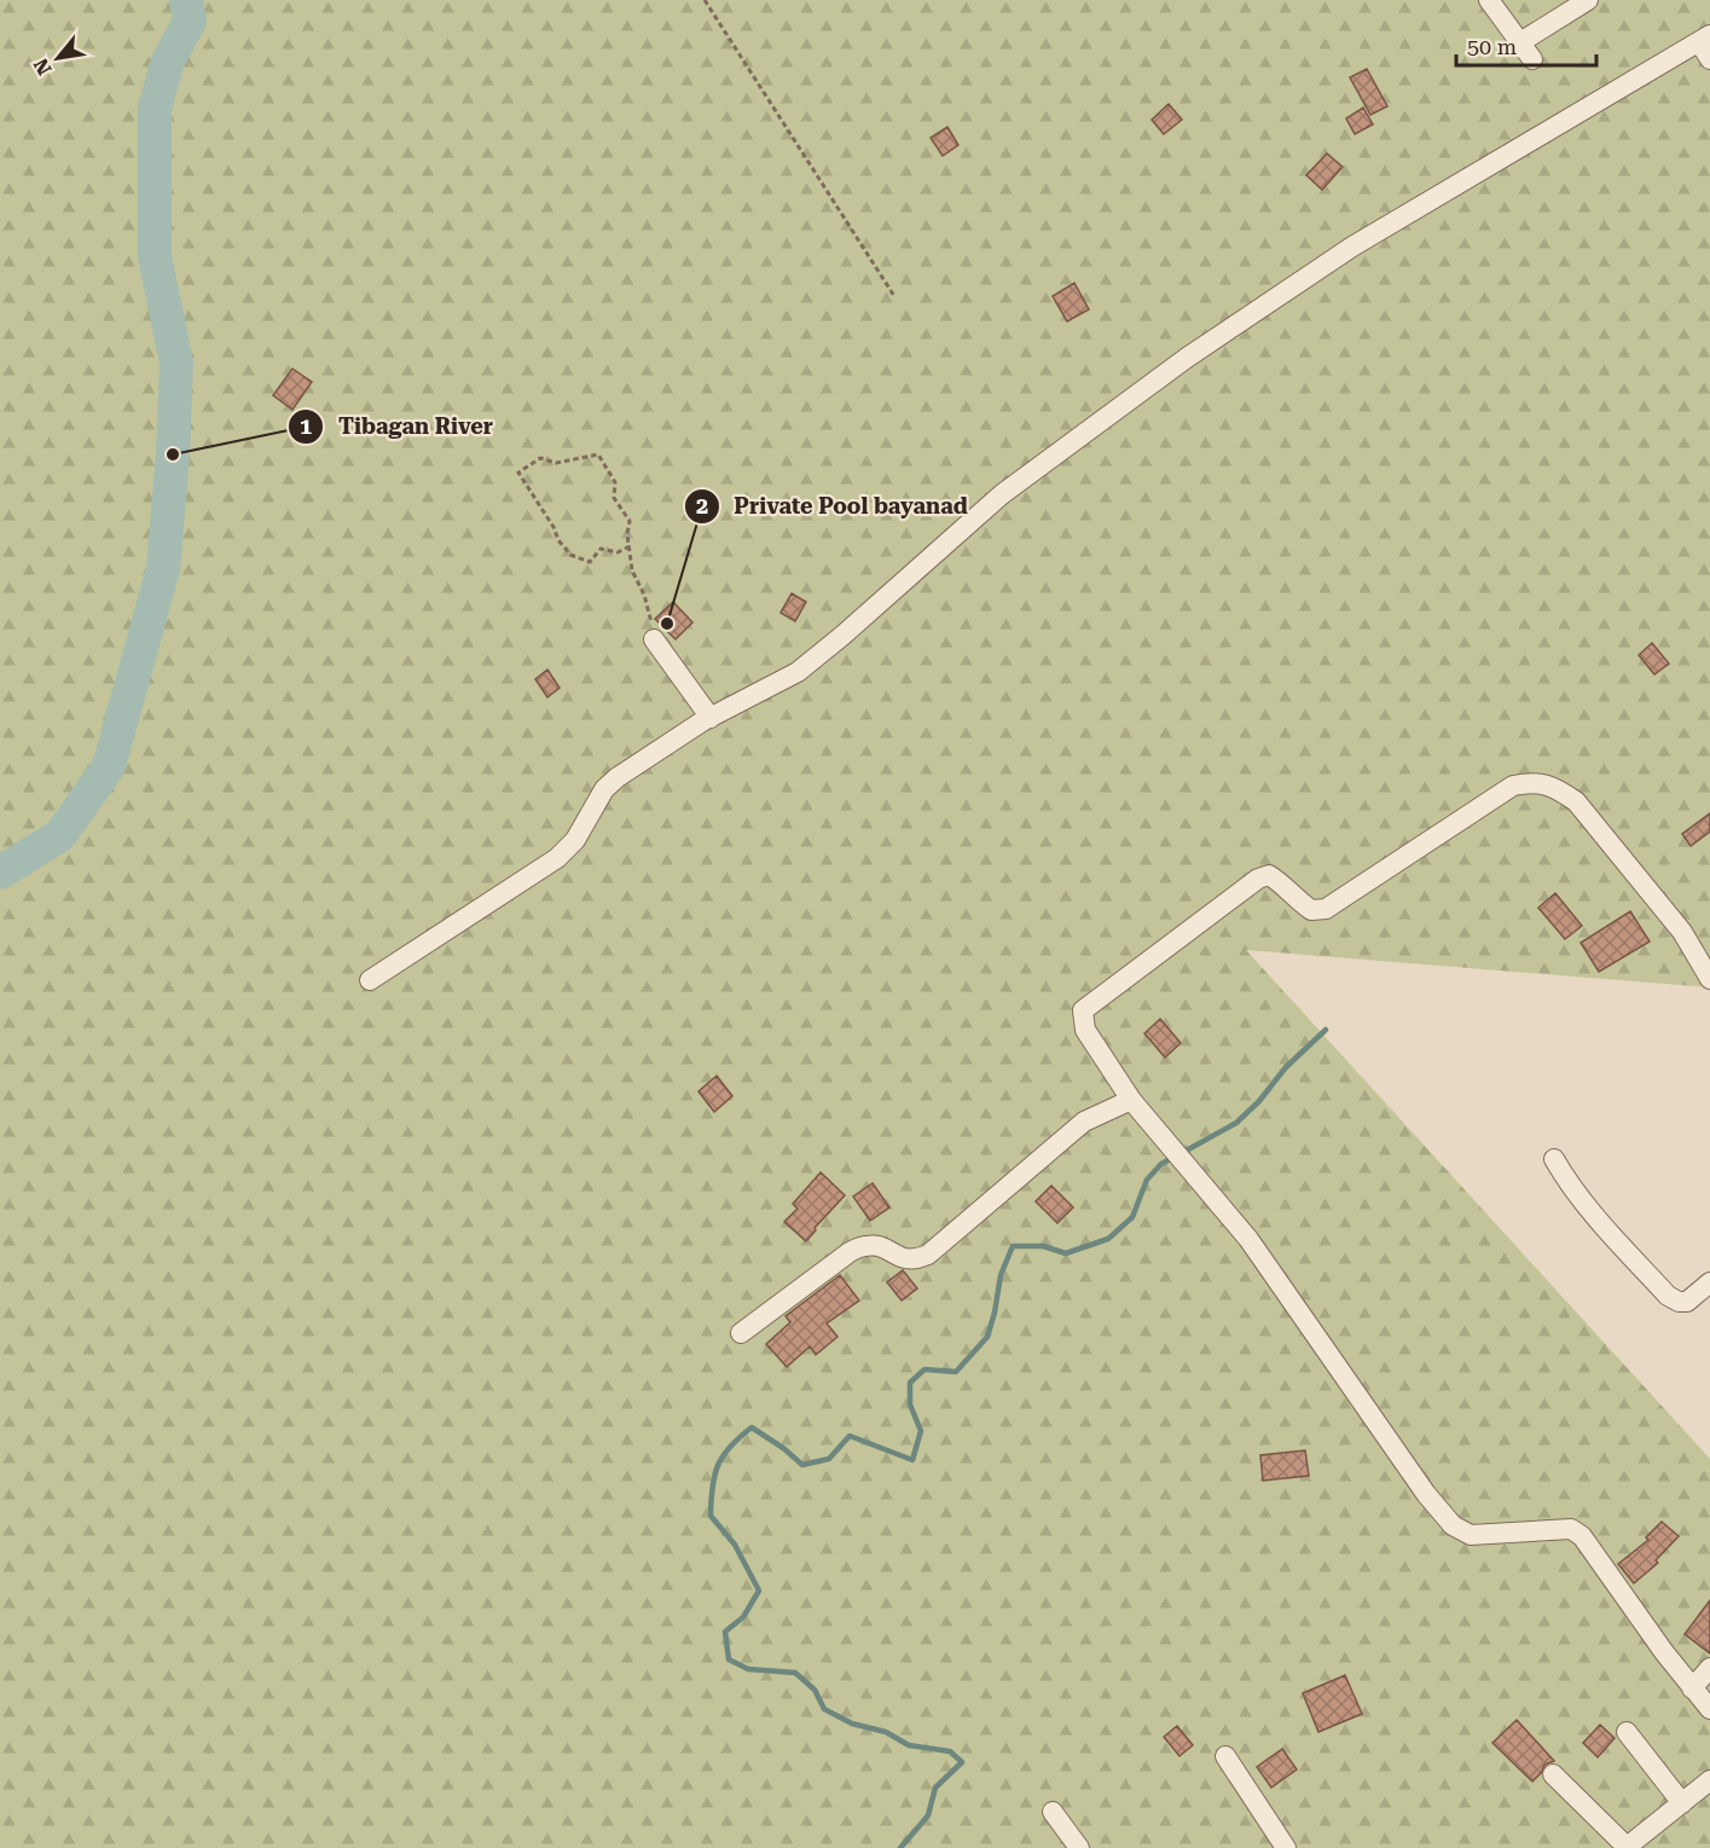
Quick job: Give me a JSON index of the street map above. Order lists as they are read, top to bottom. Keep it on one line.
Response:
{"places":["Tibagan River","Private Pool bayanad"],"scale_bar":"50 m","north":"bottom left"}
